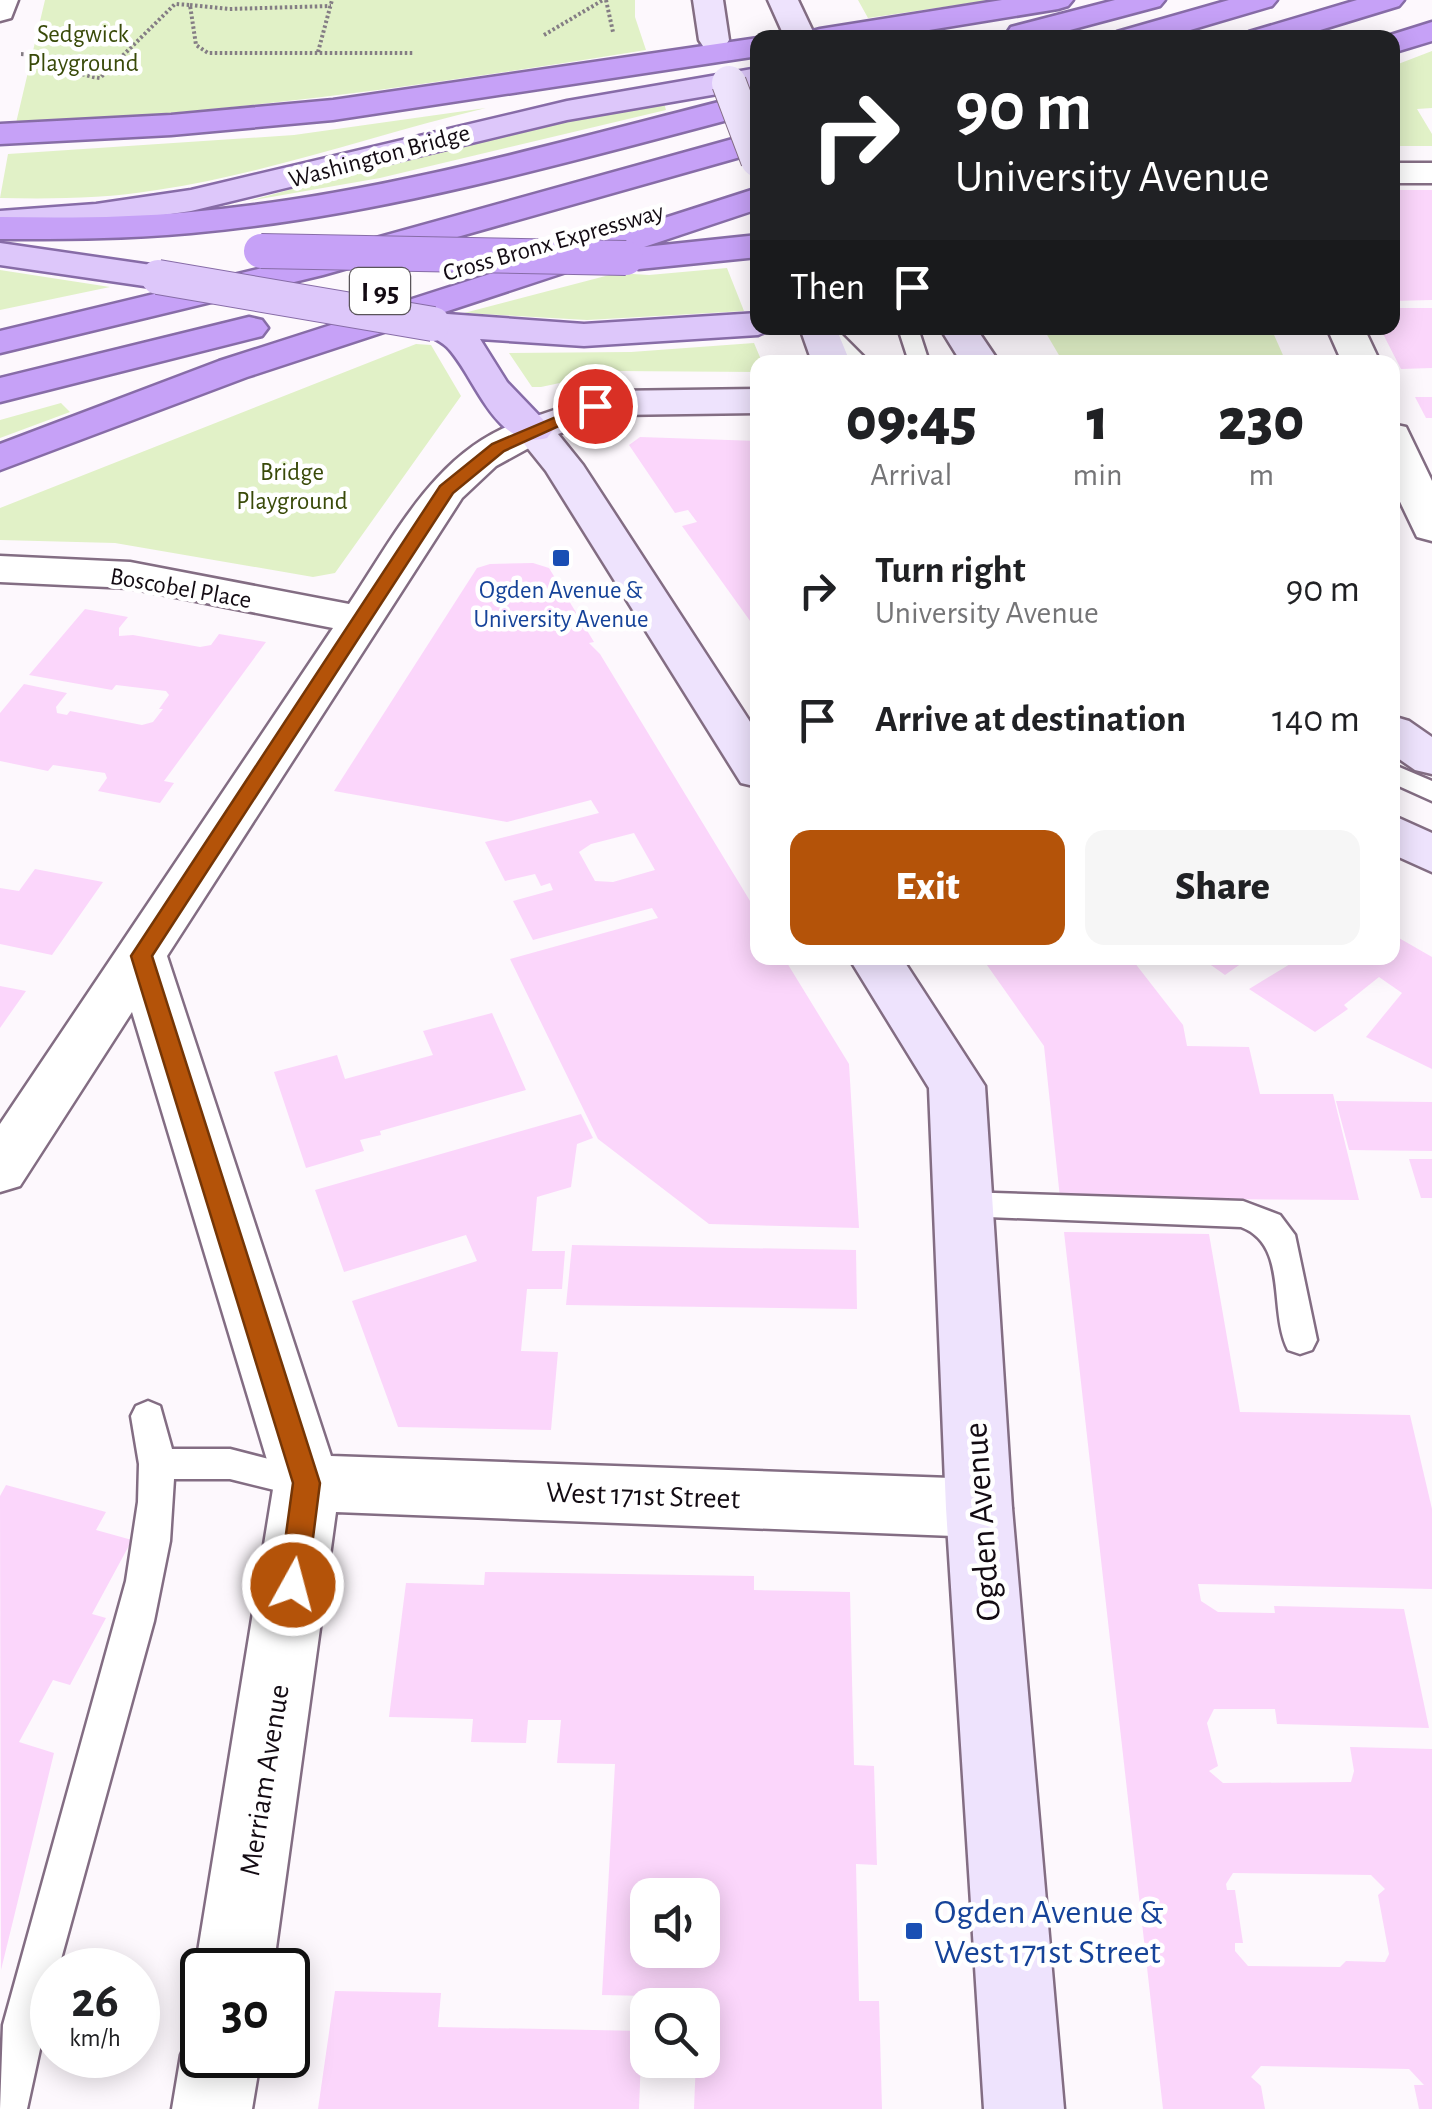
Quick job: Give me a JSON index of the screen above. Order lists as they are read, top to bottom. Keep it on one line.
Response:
{"streets":{"highway":["Cross Bronx Expressway","I 95"],"street":["Boscobel Place","West 171st Street","Ogden Avenue","Merriam Avenue"]},"crossings":[["West 171st Street","Ogden Avenue"],["West 171st Street","Merriam Avenue"]],"parks":["Sedgwick Playground","Bridge Playground"],"places":{"transit":["Ogden Avenue & University Avenue","Ogden Avenue & West 171st Street"]},"page":{"turn":["90 m","University Avenue"],"then":"Then","eta":["09:45","Arrival","1","min","230","m"],"list":[{"name":"Turn right","note":"University Avenue","value":"90 m"},{"name":"Arrive at destination","value":"140 m"}],"buttons":["Exit","Share"],"speed":"26 km/h","limit":"30"}}
